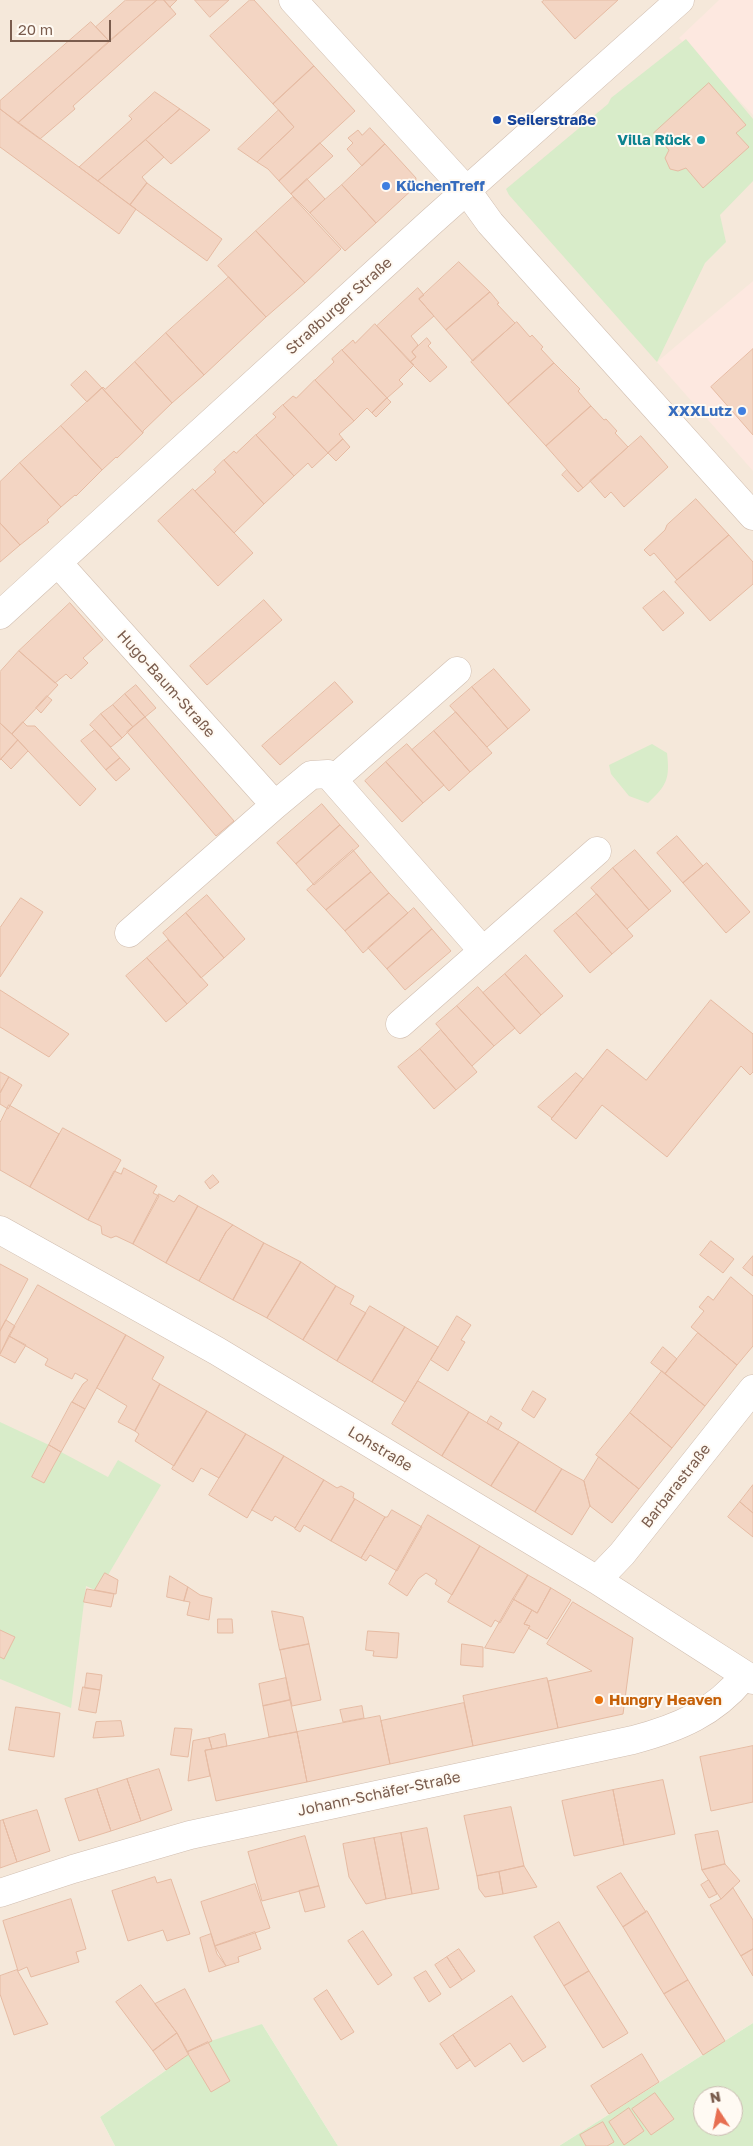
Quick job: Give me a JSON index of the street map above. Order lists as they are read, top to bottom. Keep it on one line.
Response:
{"streets":{"street":["Straßburger Straße","Hugo-Baum-Straße","Lohstraße","Barbarastraße","Johann-Schäfer-Straße"]},"crossings":[["Straßburger Straße","Hugo-Baum-Straße"],["Lohstraße","Barbarastraße"],["Lohstraße","Johann-Schäfer-Straße"]],"places":["Seilerstraße","Villa Rück","KüchenTreff","XXXLutz","Hungry Heaven"],"scale_bar":"20 m","north":"top"}
